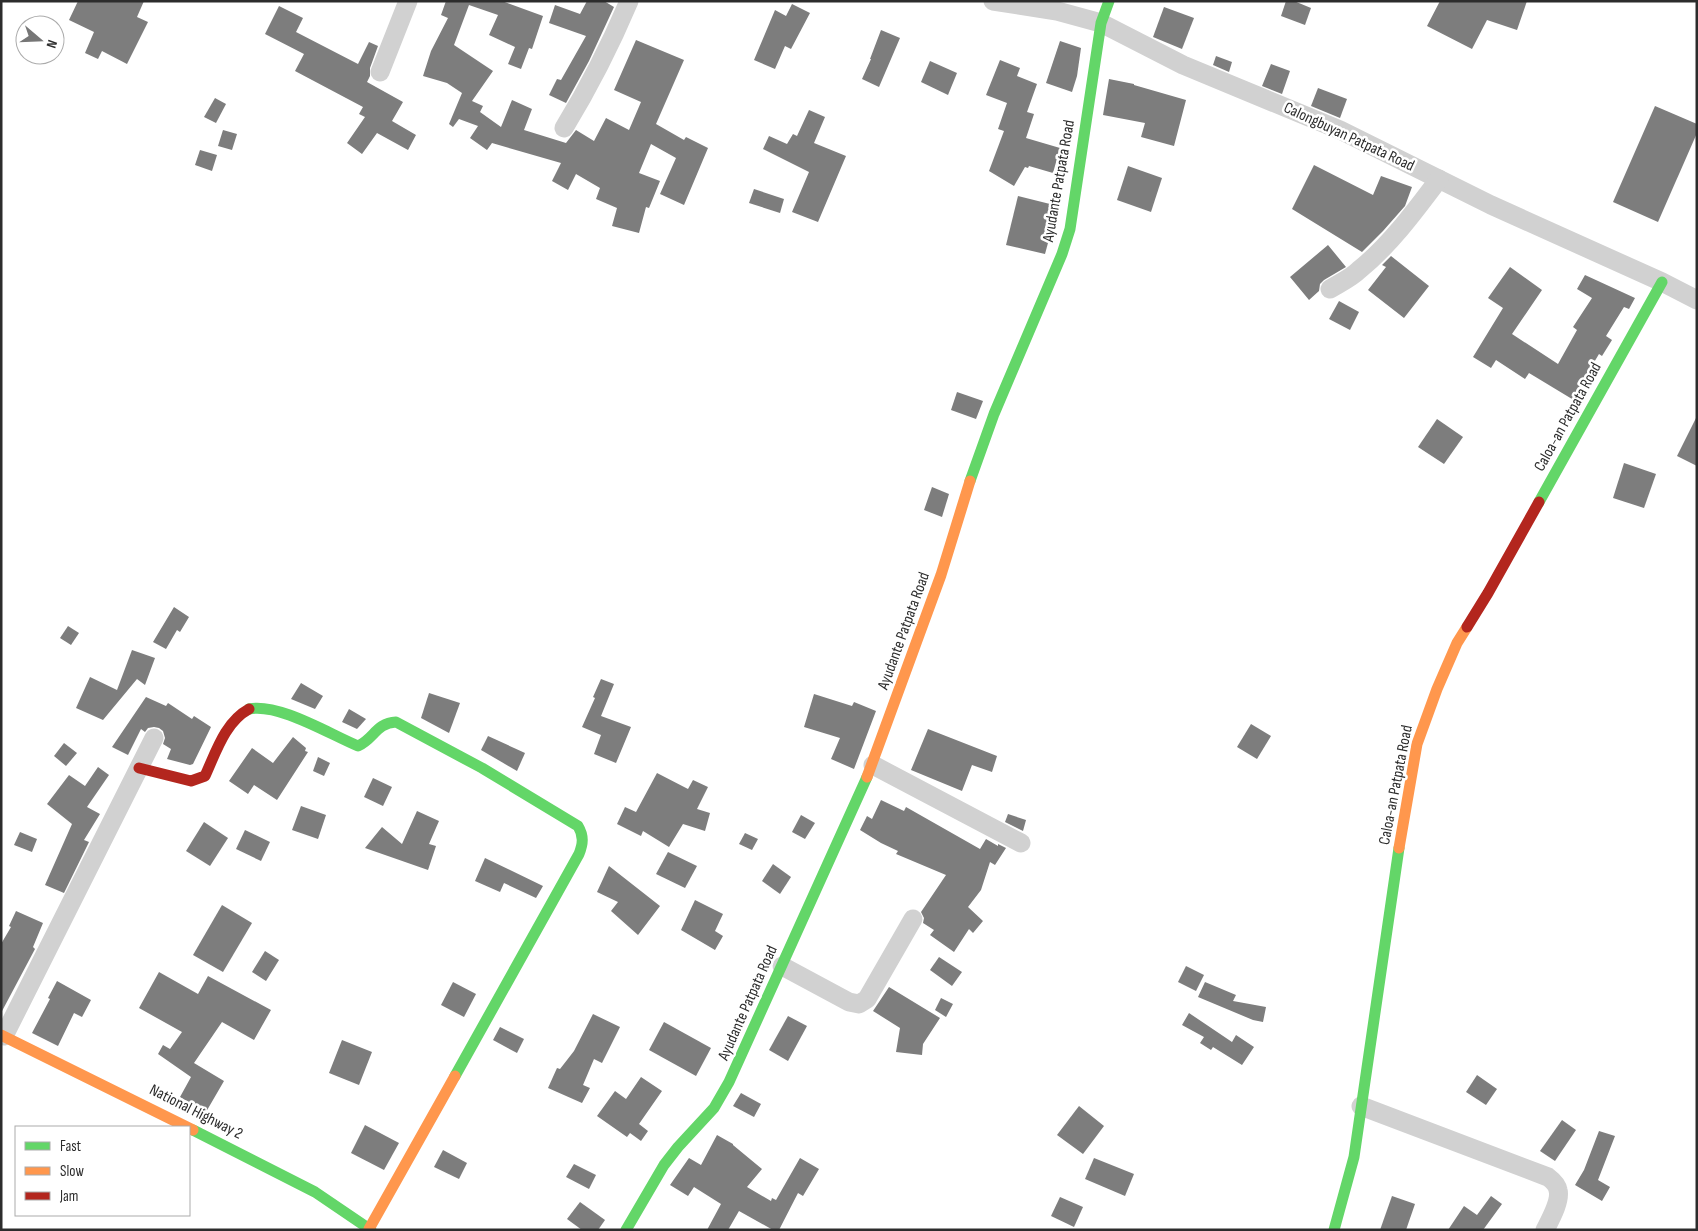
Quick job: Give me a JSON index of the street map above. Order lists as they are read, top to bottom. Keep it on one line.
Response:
{"streets":{"street":["Calongbuyan Patpata Road","Ayudante Patpata Road","Caloa-an Patpata Road","National Highway 2"]},"crossings":[["Calongbuyan Patpata Road","Ayudante Patpata Road"],["Calongbuyan Patpata Road","Caloa-an Patpata Road"]],"legend":["Fast","Slow","Jam"],"north":"right"}
